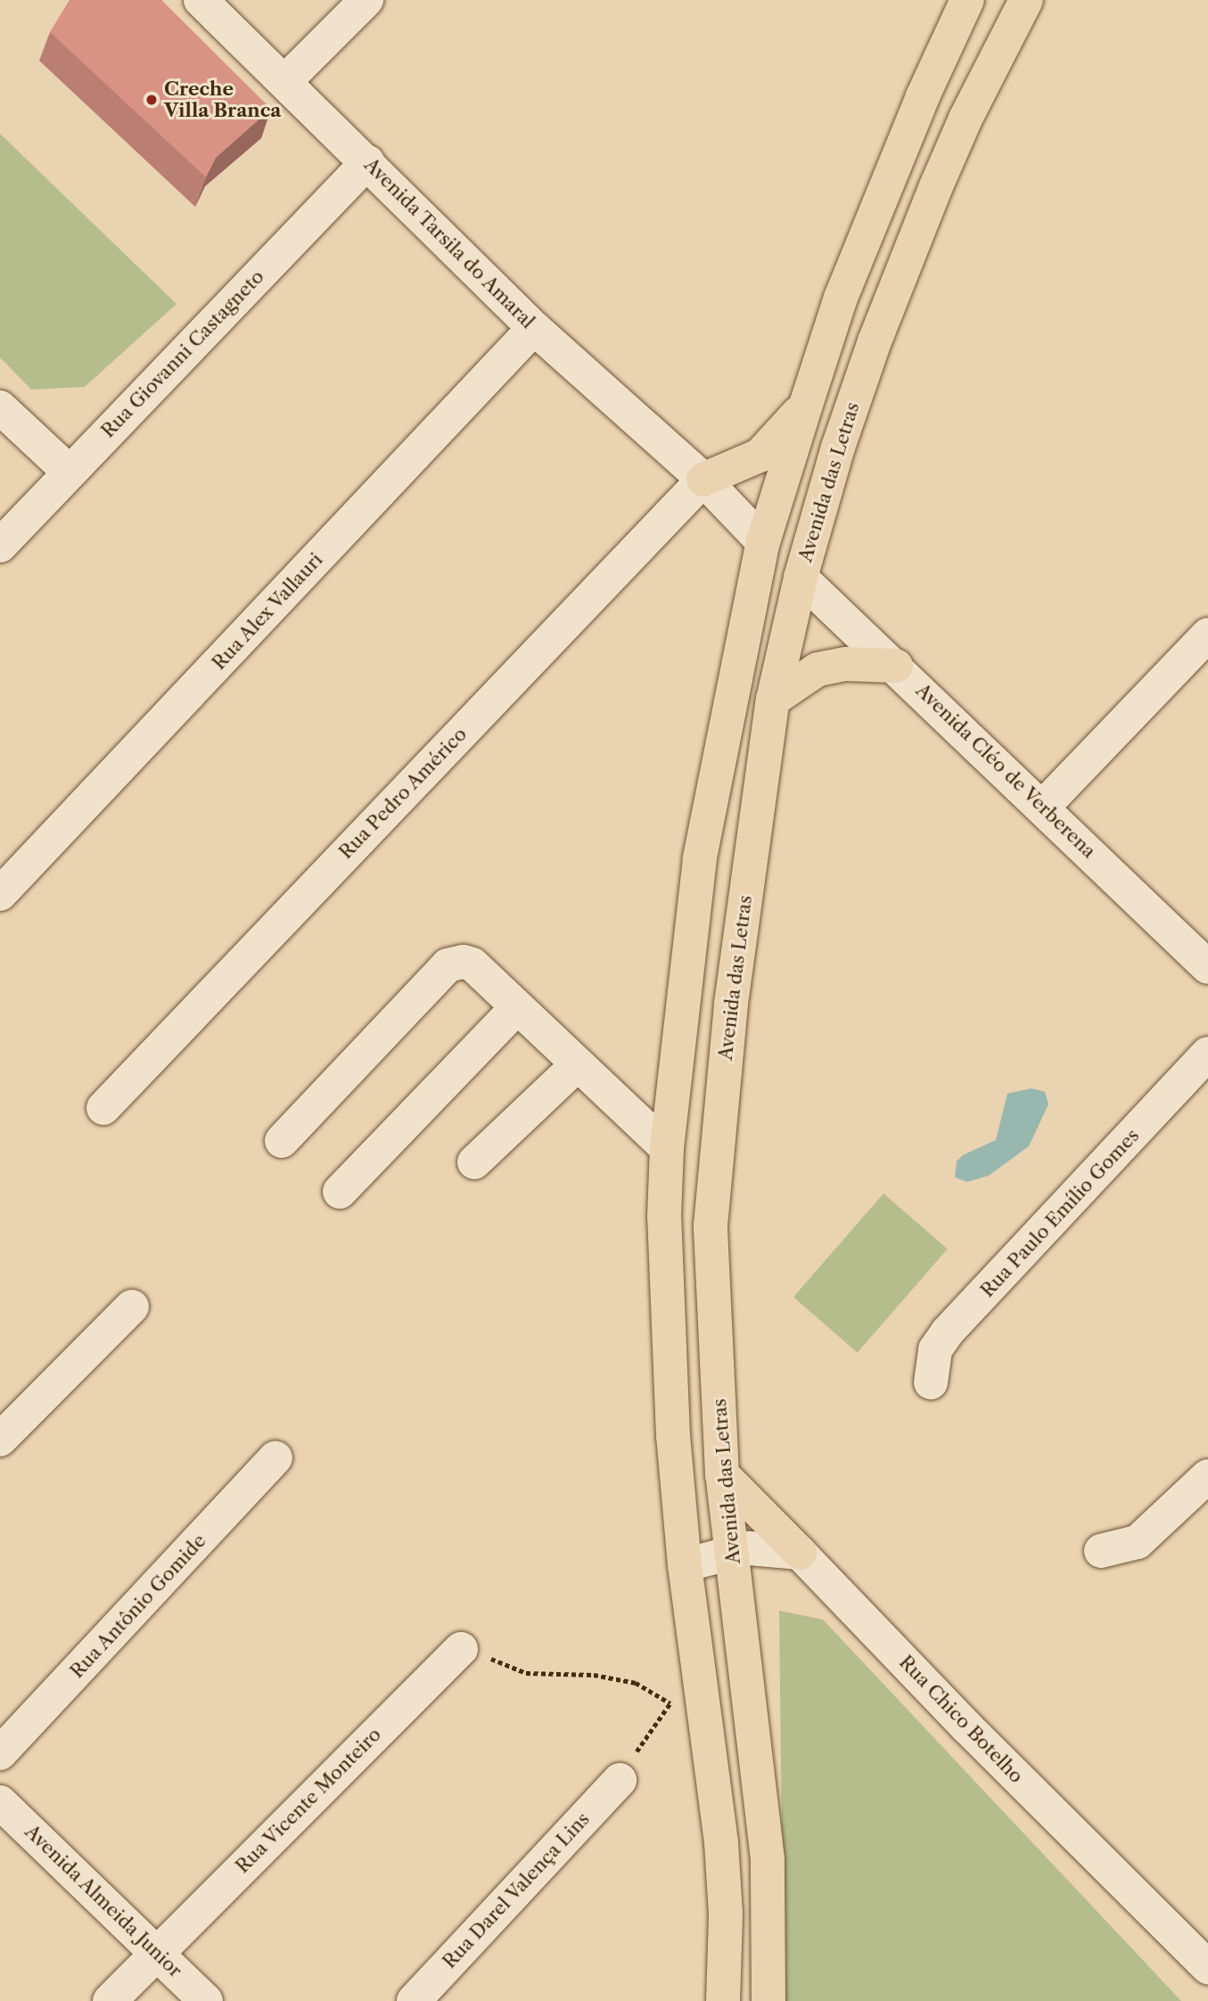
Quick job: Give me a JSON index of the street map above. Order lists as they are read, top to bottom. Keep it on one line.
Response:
{"streets":{"main road":["Avenida das Letras"],"street":["Avenida Tarsila do Amaral","Rua Giovanni Castagneto","Rua Alex Vallauri","Avenida Cléo de Verberena","Rua Pedro Américo","Rua Paulo Emílio Gomes","Rua Antônio Gomide","Rua Chico Botelho","Rua Vicente Monteiro","Rua Darel Valença Lins","Avenida Almeida Junior"]},"crossings":[["Avenida Tarsila do Amaral","Rua Giovanni Castagneto"],["Avenida Tarsila do Amaral","Rua Alex Vallauri"],["Avenida Tarsila do Amaral","Rua Pedro Américo"],["Avenida das Letras","Avenida Cléo de Verberena"],["Rua Vicente Monteiro","Avenida Almeida Junior"]],"places":["Creche Villa Branca"]}
